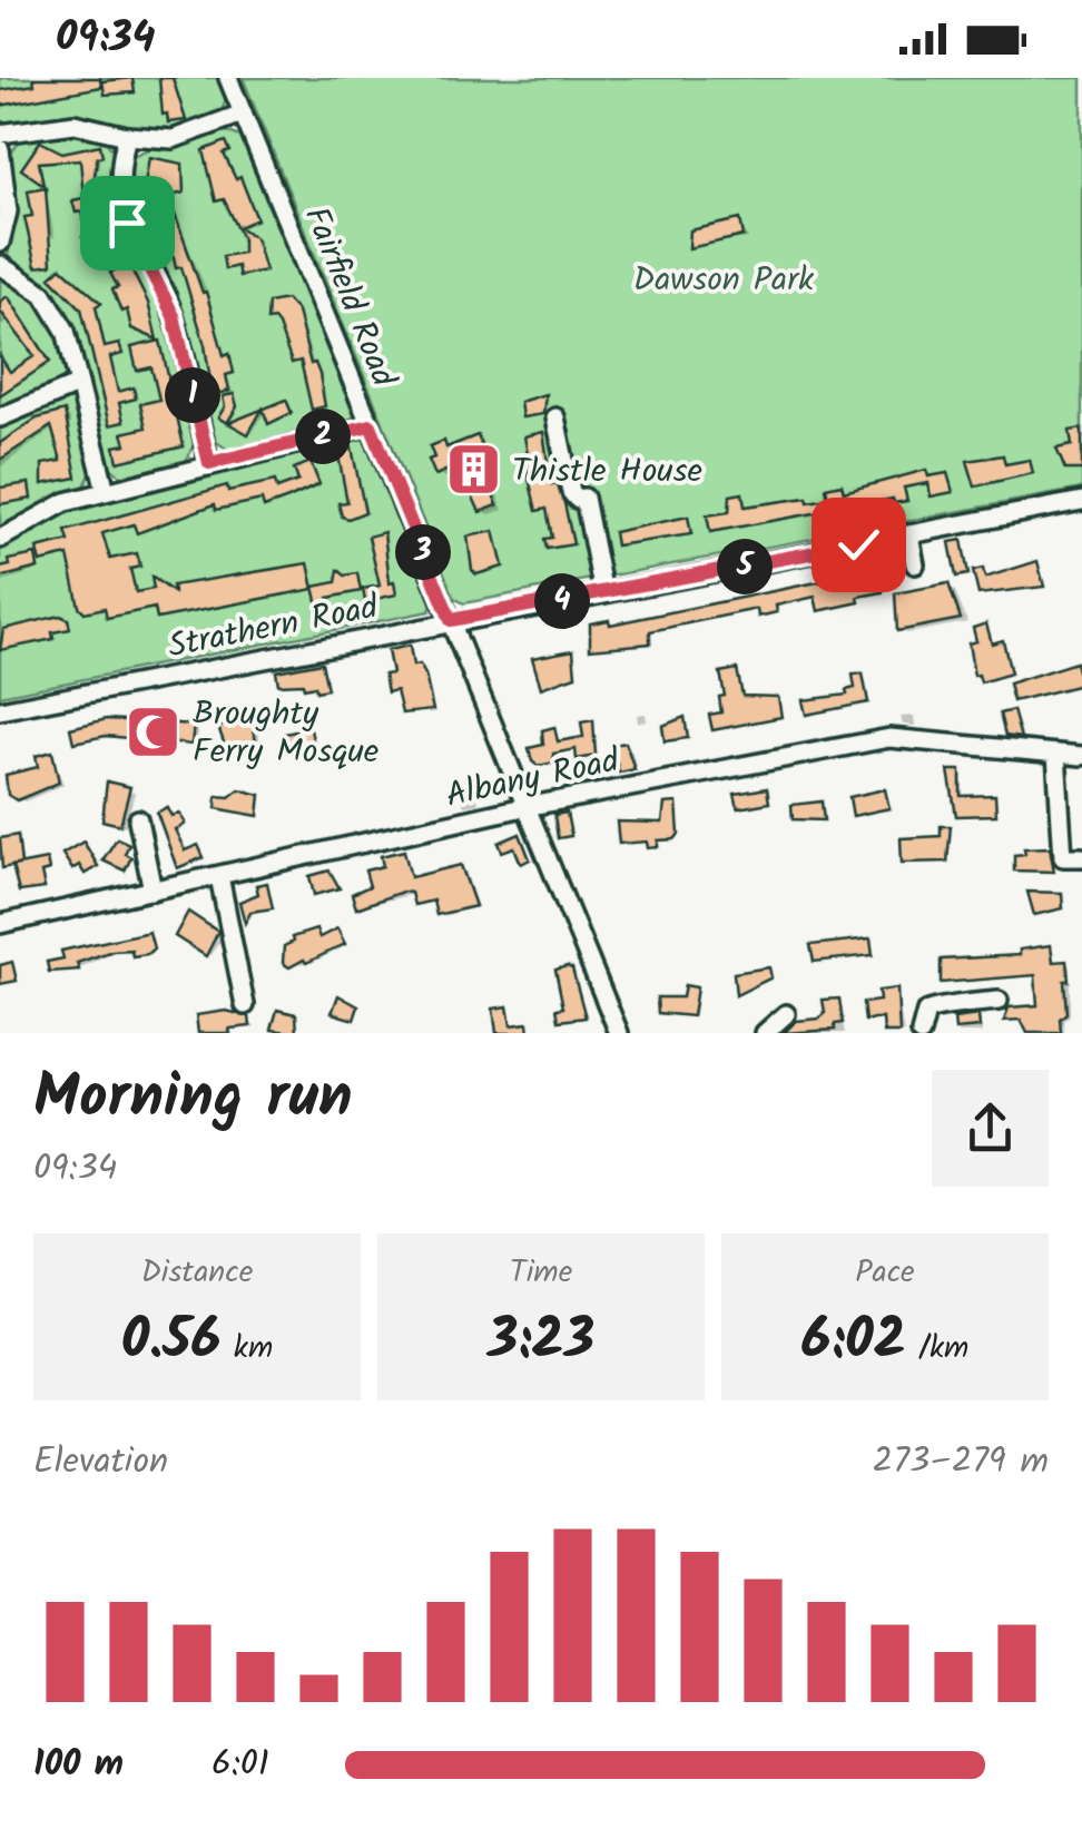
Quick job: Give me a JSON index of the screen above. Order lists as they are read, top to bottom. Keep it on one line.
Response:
{"streets":{"street":["Fairfield Road","Strathern Road","Albany Road"]},"crossings":[["Fairfield Road","Strathern Road"],["Fairfield Road","Albany Road"]],"parks":["Dawson Park"],"places":{"building":["Thistle House"],"mosque":["Broughty Ferry Mosque"]},"page":{"status":"09:34","pins":["1","2","3","5","4"],"heading":["Morning run","09:34"],"stats":[["Distance","0.56 km"],["Time","3:23"],["Pace","6:02 /km"]],"chart":["Elevation","273–279 m"],"list":[{"name":"100 m","note":"6:01"}]}}
